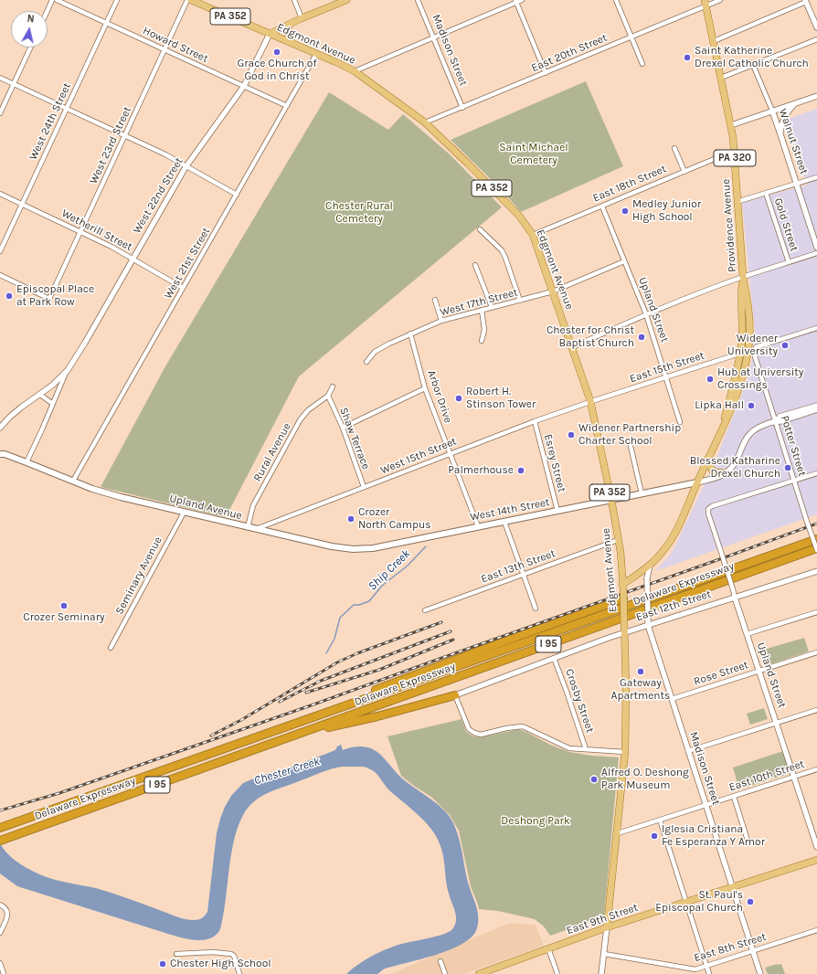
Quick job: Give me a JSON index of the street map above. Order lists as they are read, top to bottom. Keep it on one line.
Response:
{"streets":{"highway":["Delaware Expressway","I 95"],"main road":["PA 352","Edgmont Avenue","PA 320","Providence Avenue","Upland Avenue","West 14th Street","East 9th Street"],"street":["Howard Street","Madison Street","East 20th Street","West 24th Street","Walnut Street","West 23rd Street","East 18th Street","West 22nd Street","Gold Street","Wetherill Street","West 21st Street","West 17th Street","Upland Street","East 15th Street","Arbor Drive","Shaw Terrace","Potter Street","Rural Avenue","West 15th Street","Esrey Street","East 13th Street","Seminary Avenue","East 12th Street","Rose Street","Crosby Street","East 10th Street","East 8th Street"]},"crossings":[["PA 352","Edgmont Avenue"],["PA 352","East 10th Street"],["PA 352","East 9th Street"],["Edgmont Avenue","East 20th Street"],["Edgmont Avenue","East 18th Street"],["Edgmont Avenue","West 22nd Street"],["Edgmont Avenue","Providence Avenue"],["Edgmont Avenue","West 21st Street"],["Edgmont Avenue","West 17th Street"],["Edgmont Avenue","East 15th Street"],["Edgmont Avenue","West 15th Street"],["Edgmont Avenue","West 14th Street"],["Edgmont Avenue","East 13th Street"],["Edgmont Avenue","East 12th Street"],["Howard Street","West 24th Street"],["Howard Street","West 23rd Street"],["Howard Street","West 22nd Street"],["Howard Street","West 21st Street"],["Madison Street","East 20th Street"],["Madison Street","Providence Avenue"],["Madison Street","East 12th Street"],["Madison Street","Rose Street"],["Madison Street","East 10th Street"],["Madison Street","East 9th Street"],["Madison Street","East 8th Street"],["East 20th Street","Providence Avenue"],["West 24th Street","Wetherill Street"],["West 23rd Street","Wetherill Street"],["East 18th Street","Providence Avenue"],["East 18th Street","Upland Street"],["West 22nd Street","Wetherill Street"],["West 22nd Street","Upland Avenue"],["Providence Avenue","East 15th Street"],["Providence Avenue","West 14th Street"],["Wetherill Street","West 21st Street"],["West 21st Street","Upland Avenue"],["West 17th Street","Upland Street"],["West 17th Street","Arbor Drive"],["Upland Street","East 15th Street"],["Upland Street","Potter Street"],["Upland Street","East 12th Street"],["Upland Street","Rose Street"],["Upland Street","East 10th Street"],["East 15th Street","West 15th Street"],["Arbor Drive","West 15th Street"],["Arbor Drive","West 14th Street"],["Shaw Terrace","Rural Avenue"],["Shaw Terrace","West 15th Street"],["Potter Street","Delaware Expressway"],["Rural Avenue","Upland Avenue"],["West 15th Street","Esrey Street"],["West 15th Street","Upland Avenue"],["Esrey Street","West 14th Street"],["Upland Avenue","West 14th Street"],["Upland Avenue","Seminary Avenue"],["East 12th Street","Crosby Street"]],"water":["Ship Creek","Chester Creek"],"parks":["Saint Michael Cemetery","Chester Rural Cemetery","Deshong Park"],"places":["Grace Church of God in Christ","Saint Katherine Drexel Catholic Church","Medley Junior High School","Episcopal Place at Park Row","Chester for Christ Baptist Church","Widener University","Hub at University Crossings","Robert H. Stinson Tower","Lipka Hall","Widener Partnership Charter School","Blessed Katharine Drexel Church","Palmerhouse","Crozer North Campus","Crozer Seminary","Gateway Apartments","Alfred O. Deshong Park Museum","Iglesia Cristiana Fe Esperanza Y Amor","St. Paul's Episcopal Church","Chester High School"],"north":"top"}
